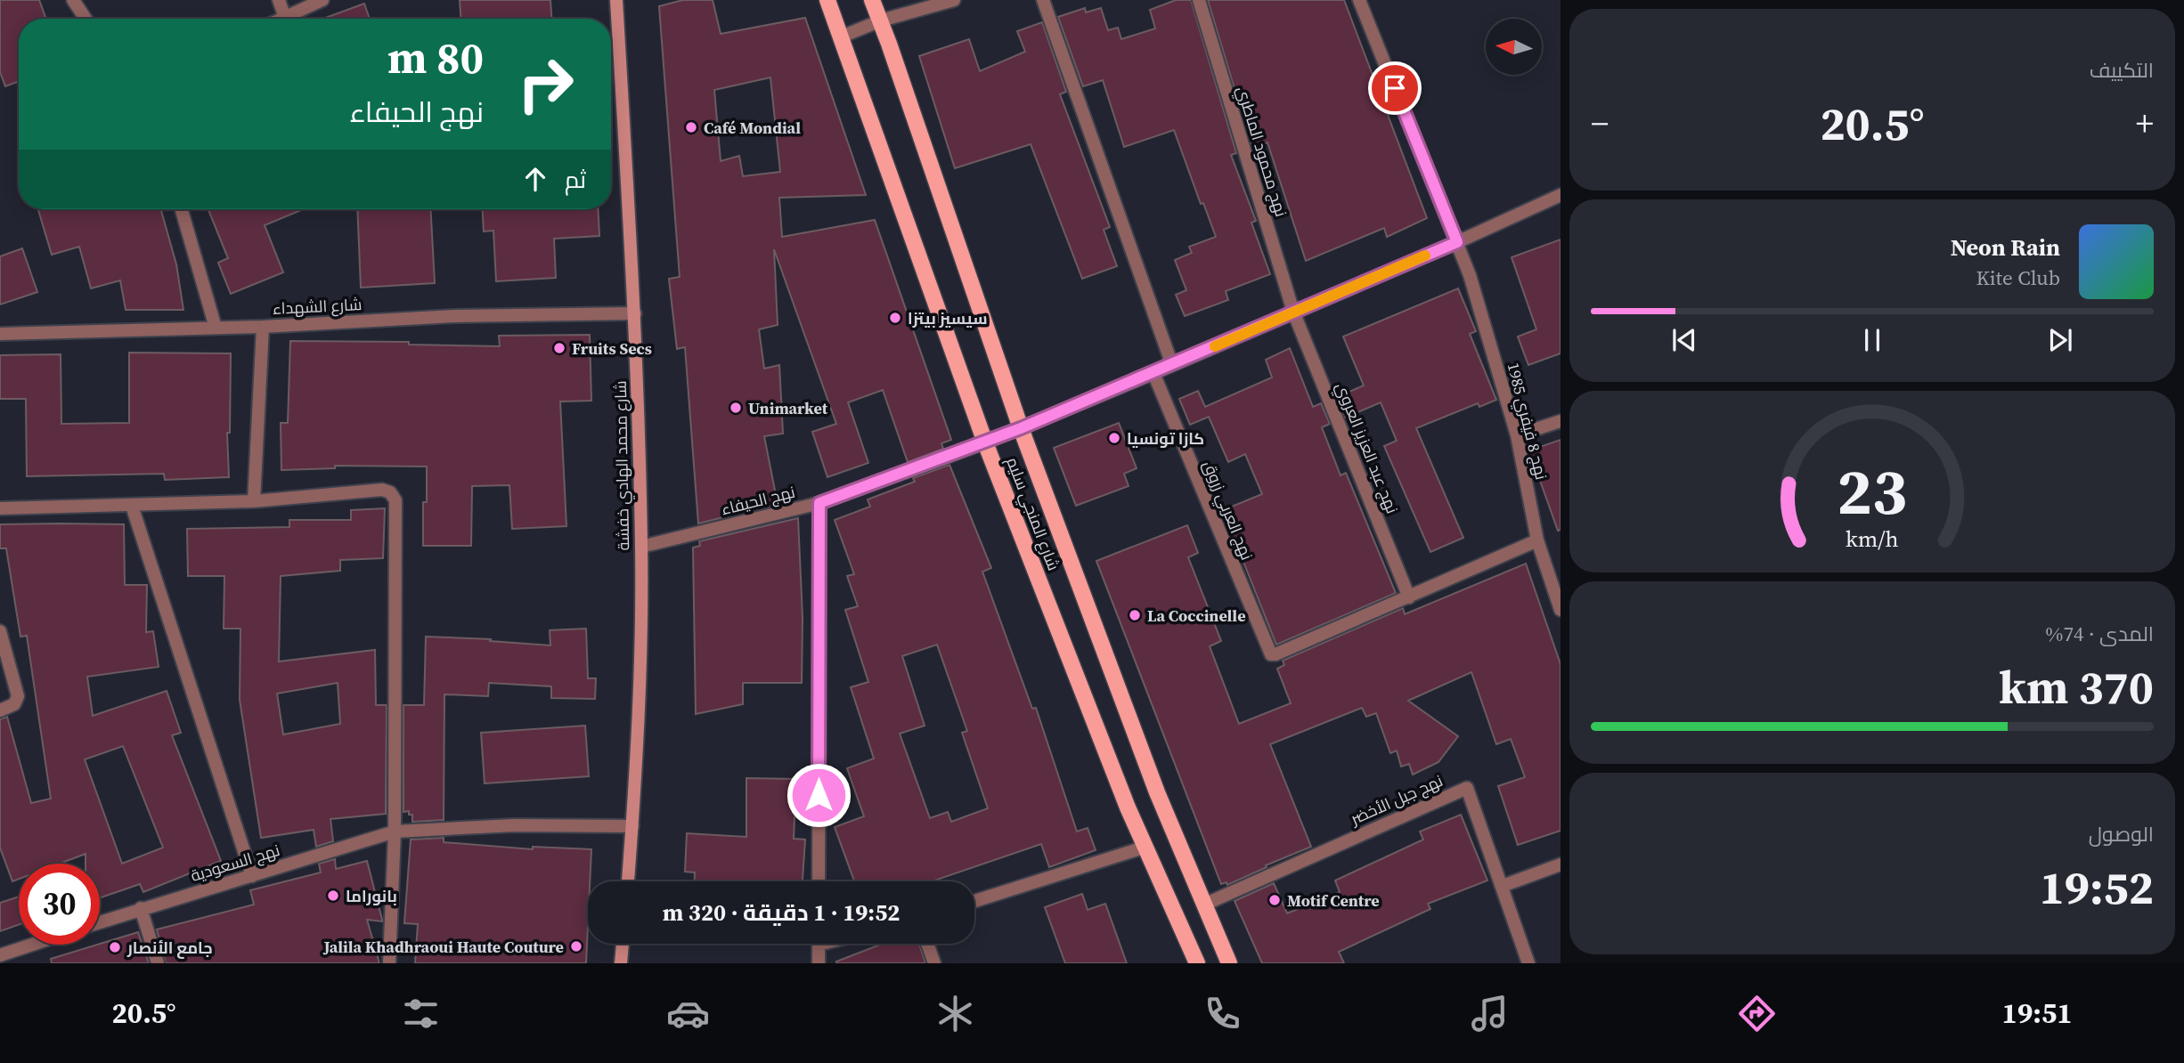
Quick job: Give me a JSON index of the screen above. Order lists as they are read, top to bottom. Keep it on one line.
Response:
{"streets":{"main road":["شارع محمد الهادي خفشة","شارع المنجي سليم"],"street":["نهج محمود الماطري","شارع الشهداء","نهج 8 فيفري 1985","نهج عبد العزيز العروي","نهج الحيفاء","نهج العربي زروق","نهج جبل الأخضر","نهج السعودية"]},"crossings":[["نهج محمود الماطري","نهج عبد العزيز العروي"],["نهج محمود الماطري","نهج الحيفاء"],["شارع الشهداء","شارع محمد الهادي خفشة"],["نهج 8 فيفري 1985","نهج الحيفاء"],["نهج عبد العزيز العروي","نهج الحيفاء"],["نهج عبد العزيز العروي","نهج العربي زروق"],["شارع محمد الهادي خفشة","نهج الحيفاء"],["شارع محمد الهادي خفشة","نهج السعودية"],["نهج الحيفاء","نهج العربي زروق"],["نهج الحيفاء","شارع المنجي سليم"],["شارع المنجي سليم","نهج جبل الأخضر"]],"places":["Café Mondial","سيسيز بيتزا","Fruits Secs","Unimarket","كازا تونسيا","La Coccinelle","بانوراما","Motif Centre","Jalila Khadhraoui Haute Couture","جامع الأنصار"],"north":"left","page":{"tile":["التكييف",["المدى · 74%","370 km"],["الوصول","19:52"]],"turn":["80 m","نهج الحيفاء"],"heat":["−","20.5°","+"],"then":"ثم","song":["Neon Rain","Kite Club"],"limit":"30","trip":"19:52 · 1 دقيقة · 320 m","tabs":["19:51","20.5°"],"gauge":["23","km/h"]}}
